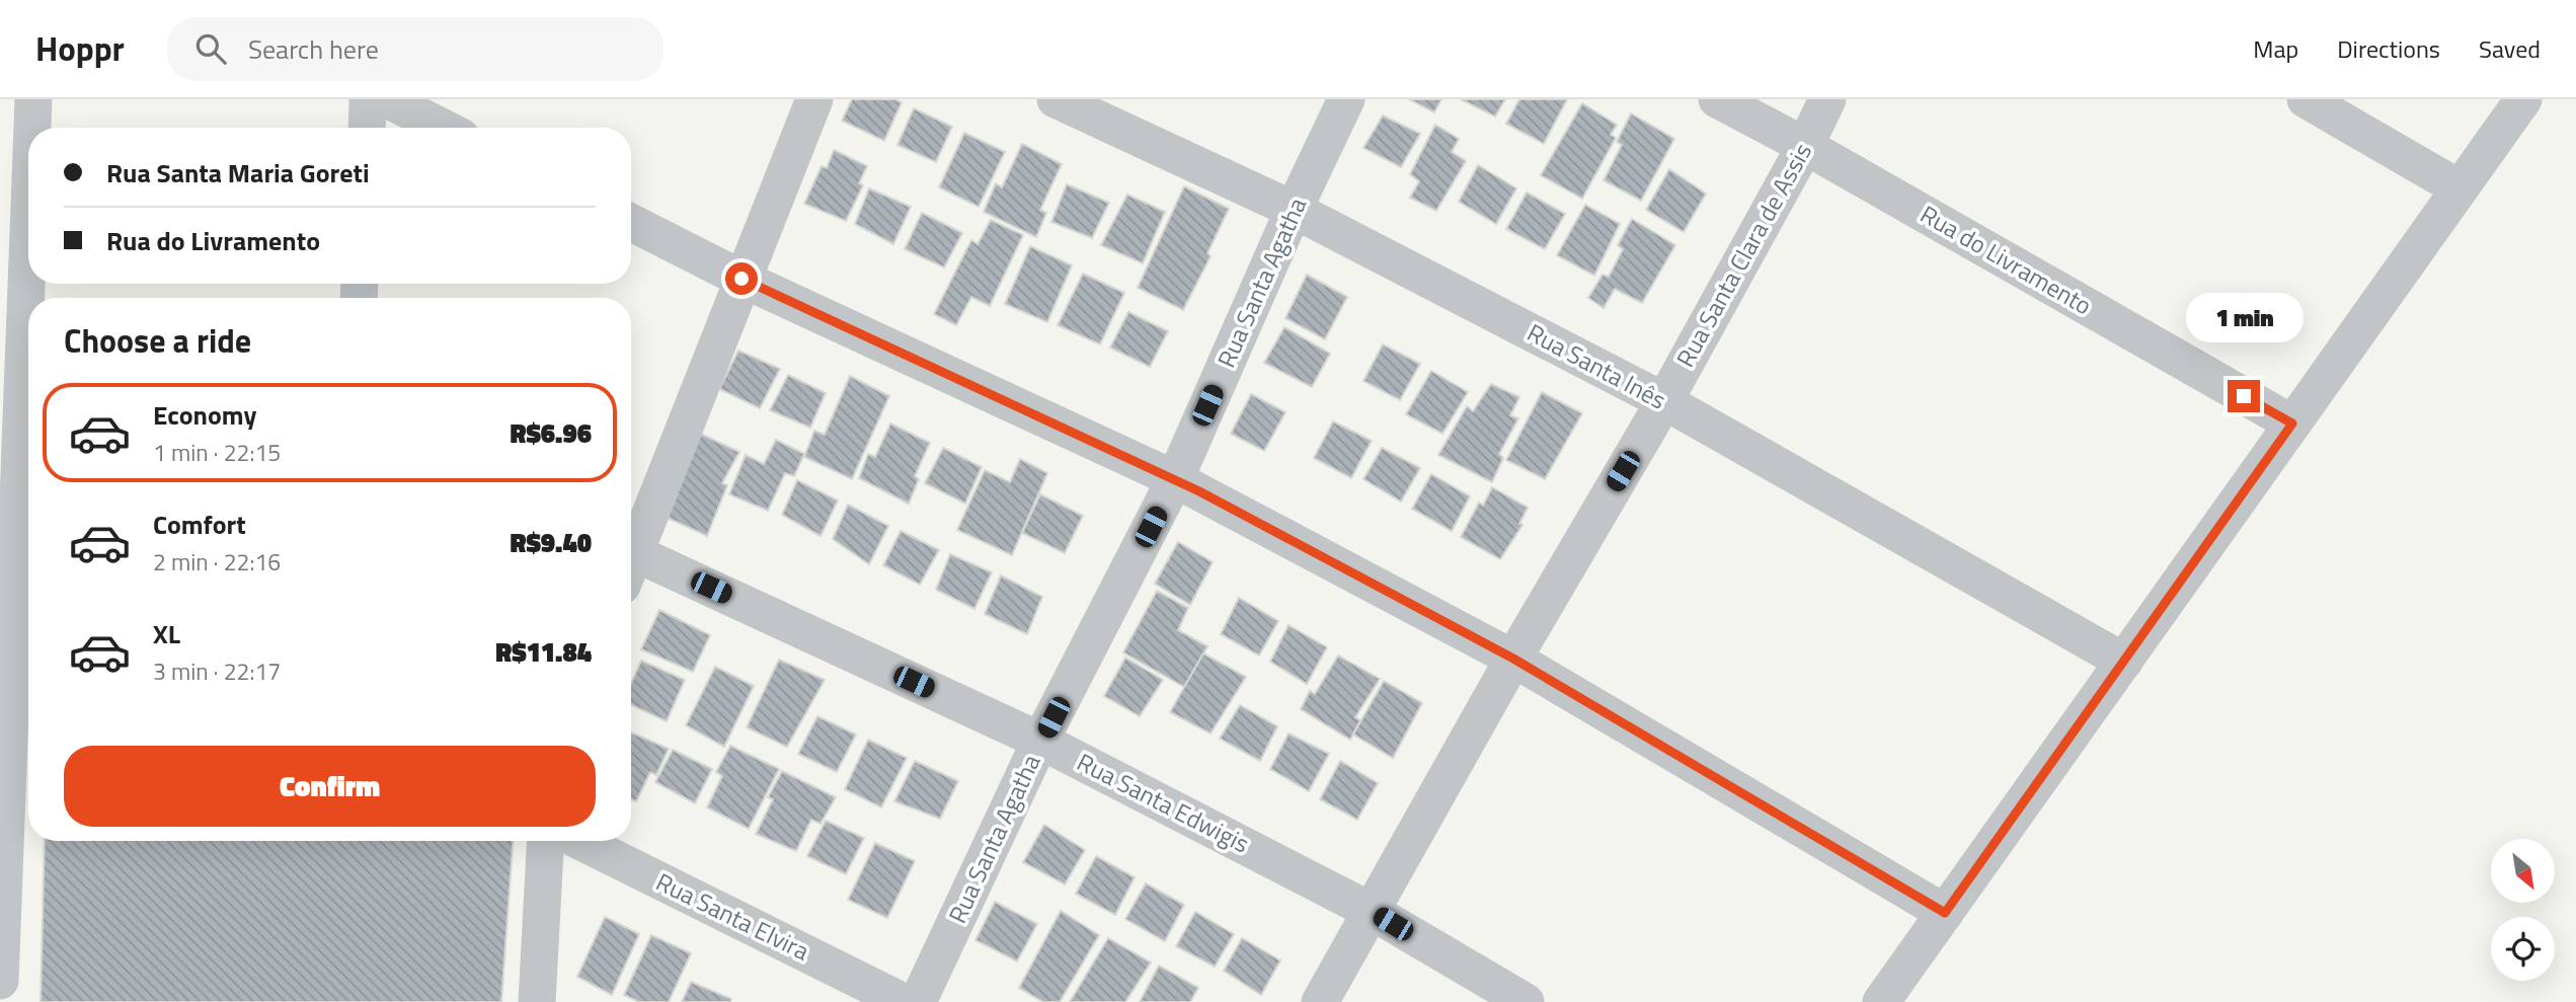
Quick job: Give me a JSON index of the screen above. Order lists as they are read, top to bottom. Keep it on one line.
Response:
{"streets":{"street":["Rua Santa Clara de Assis","Rua do Livramento","Rua Santa Agatha","Rua Santa Inês","Rua Santa Edwigis","Rua Santa Elvira"]},"crossings":[["Rua Santa Clara de Assis","Rua do Livramento"],["Rua Santa Clara de Assis","Rua Santa Inês"],["Rua Santa Clara de Assis","Rua Santa Edwigis"],["Rua Santa Agatha","Rua Santa Inês"],["Rua Santa Agatha","Rua Santa Edwigis"]],"north":"bottom right","page":{"header":"Hoppr","search":"Search here","nav":["Map","Directions","Saved"],"banner":["Rua Santa Maria Goreti","Rua do Livramento"],"bubble":"1 min","heading":"Choose a ride","list":[{"name":"Economy","note":"1 min · 22:15","value":"R$6.96"},{"name":"Comfort","note":"2 min · 22:16","value":"R$9.40"},{"name":"XL","note":"3 min · 22:17","value":"R$11.84"}],"buttons":"Confirm"}}
